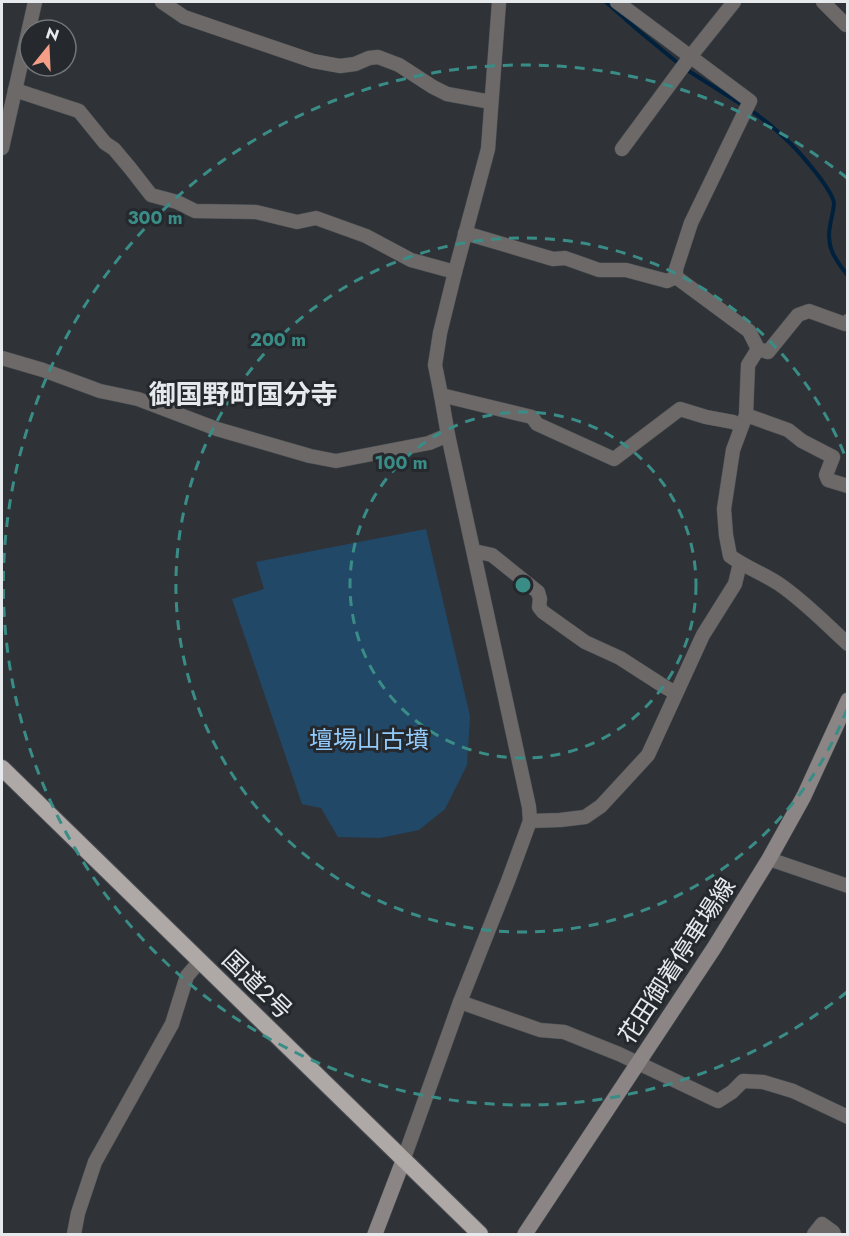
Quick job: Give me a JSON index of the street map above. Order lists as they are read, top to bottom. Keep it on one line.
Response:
{"streets":{"highway":["国道2号"],"main road":["花田御着停車場線"]},"districts":["御国野町国分寺"],"parks":["壇場山古墳"],"north":"top","rings":["300 m","200 m","100 m"]}
